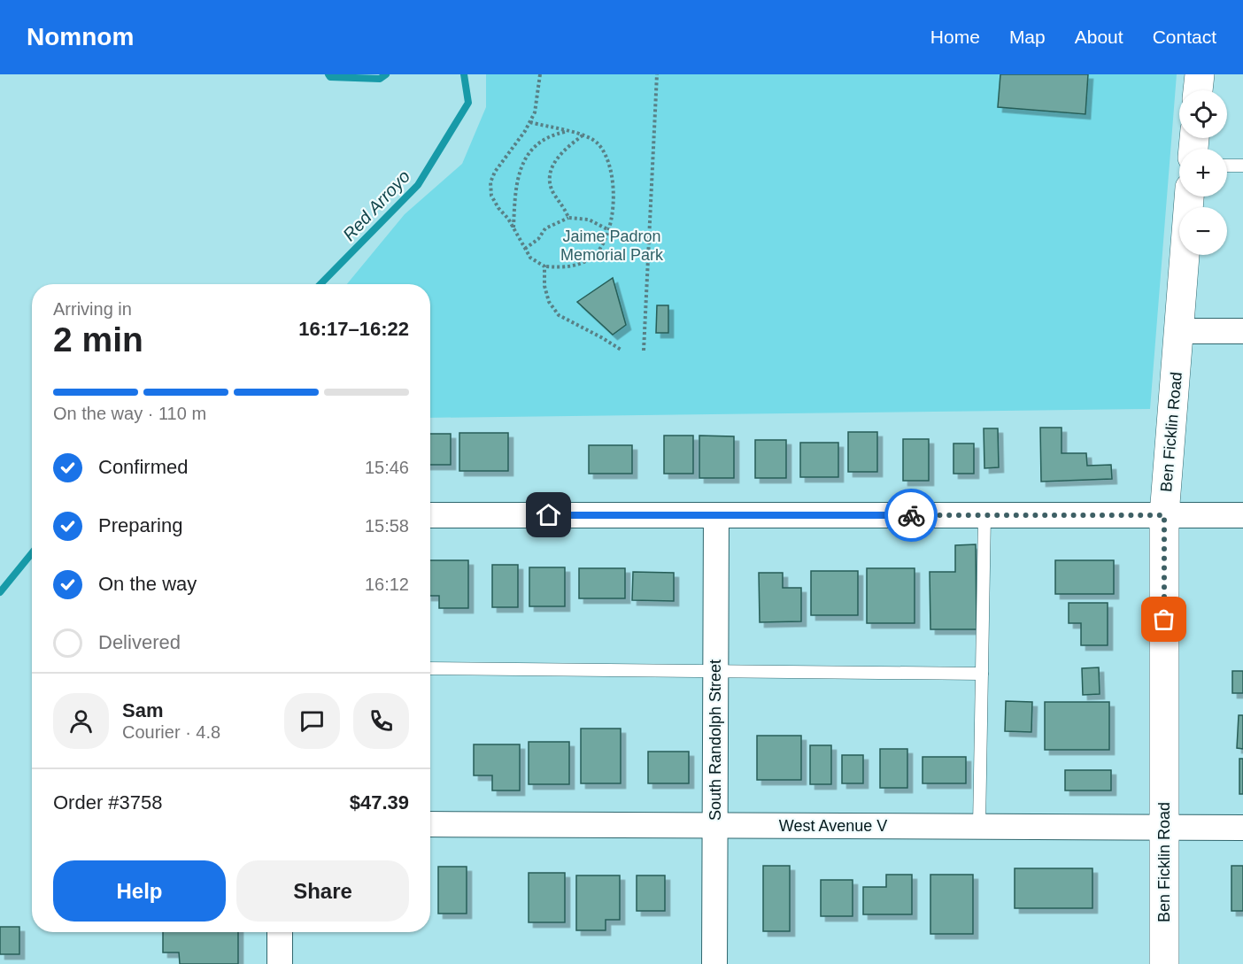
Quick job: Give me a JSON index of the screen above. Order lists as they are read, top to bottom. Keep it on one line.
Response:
{"streets":{"street":["Ben Ficklin Road","South Randolph Street","West Avenue V"]},"crossings":[["Ben Ficklin Road","West Avenue V"],["South Randolph Street","West Avenue V"]],"water":["Red Arroyo"],"parks":["Jaime Padron Memorial Park"],"page":{"header":"Nomnom","nav":["Home","Map","About","Contact"],"map_buttons":["+","−"],"heading":["2 min","Arriving in","16:17–16:22"],"panel":["Sam","Courier · 4.8","Order #3758","$47.39"],"bar":"On the way · 110 m","list":[["Confirmed","15:46"],["Preparing","15:58"],["On the way","16:12"],"Delivered"],"buttons":["Help","Share"]}}
